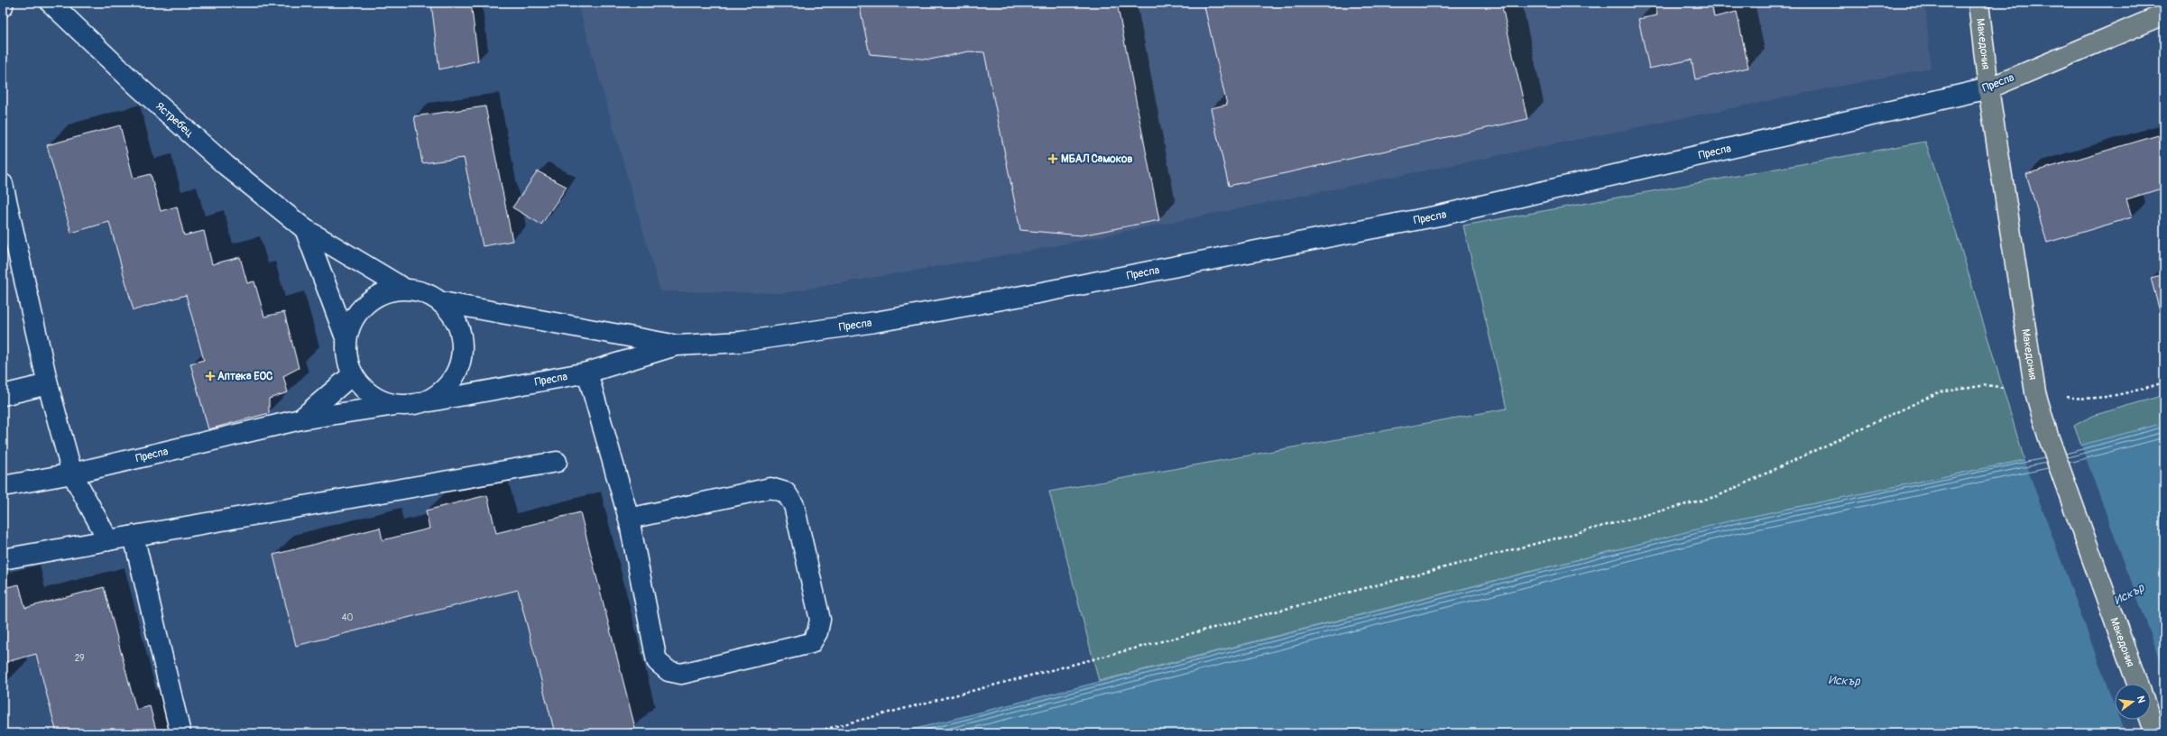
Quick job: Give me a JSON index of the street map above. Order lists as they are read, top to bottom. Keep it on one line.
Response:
{"streets":{"main road":["Македония","Преспа"],"street":["Ястребец"]},"crossings":[["Македония","Преспа"],["Преспа","Ястребец"]],"water":["Искър"],"places":{"health":["МБАЛ Самоков","Аптека ЕОС"]},"house_numbers":["40","29"],"north":"right"}
